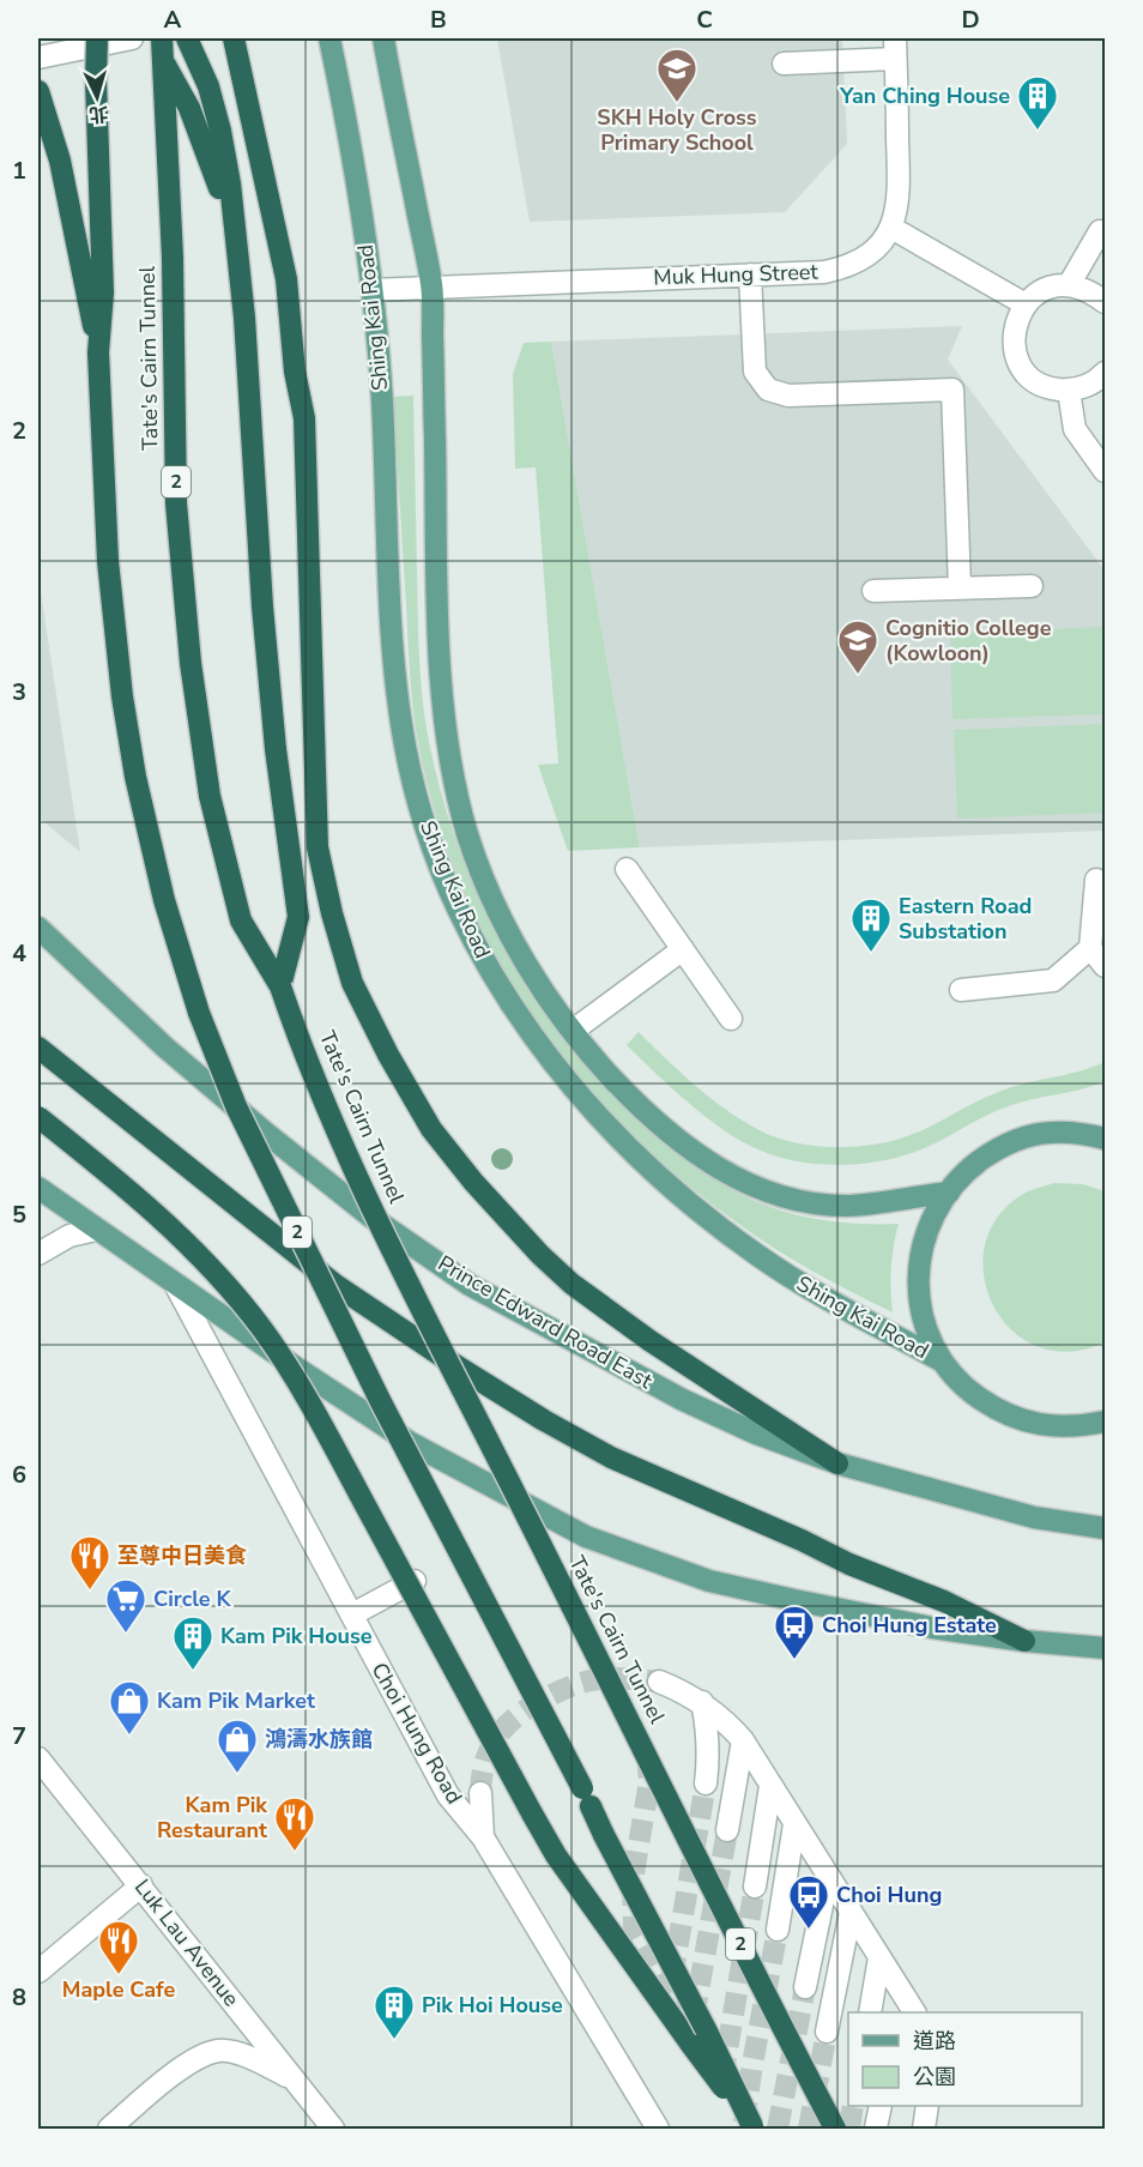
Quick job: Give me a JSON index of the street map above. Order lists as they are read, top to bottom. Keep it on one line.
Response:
{"streets":{"highway":["Tate's Cairn Tunnel","2"],"main road":["Shing Kai Road","Prince Edward Road East"],"street":["Muk Hung Street","Choi Hung Road","Luk Lau Avenue"]},"crossings":[["Muk Hung Street","Shing Kai Road"]],"places":{"school or university":["SKH Holy Cross Primary School","Cognitio College (Kowloon)"],"building":["Yan Ching House","Eastern Road Substation","Kam Pik House","Pik Hoi House"],"restaurant":["至尊中日美食","Kam Pik Restaurant","Maple Cafe"],"supermarket":["Circle K"],"bus stop":["Choi Hung Estate","Choi Hung"],"shop":["Kam Pik Market","鴻濤水族館"]},"legend":["道路","公園"],"north":"bottom","grid":{"columns":["A","B","C","D"],"rows":["1","2","3","4","5","6","7","8"]}}
